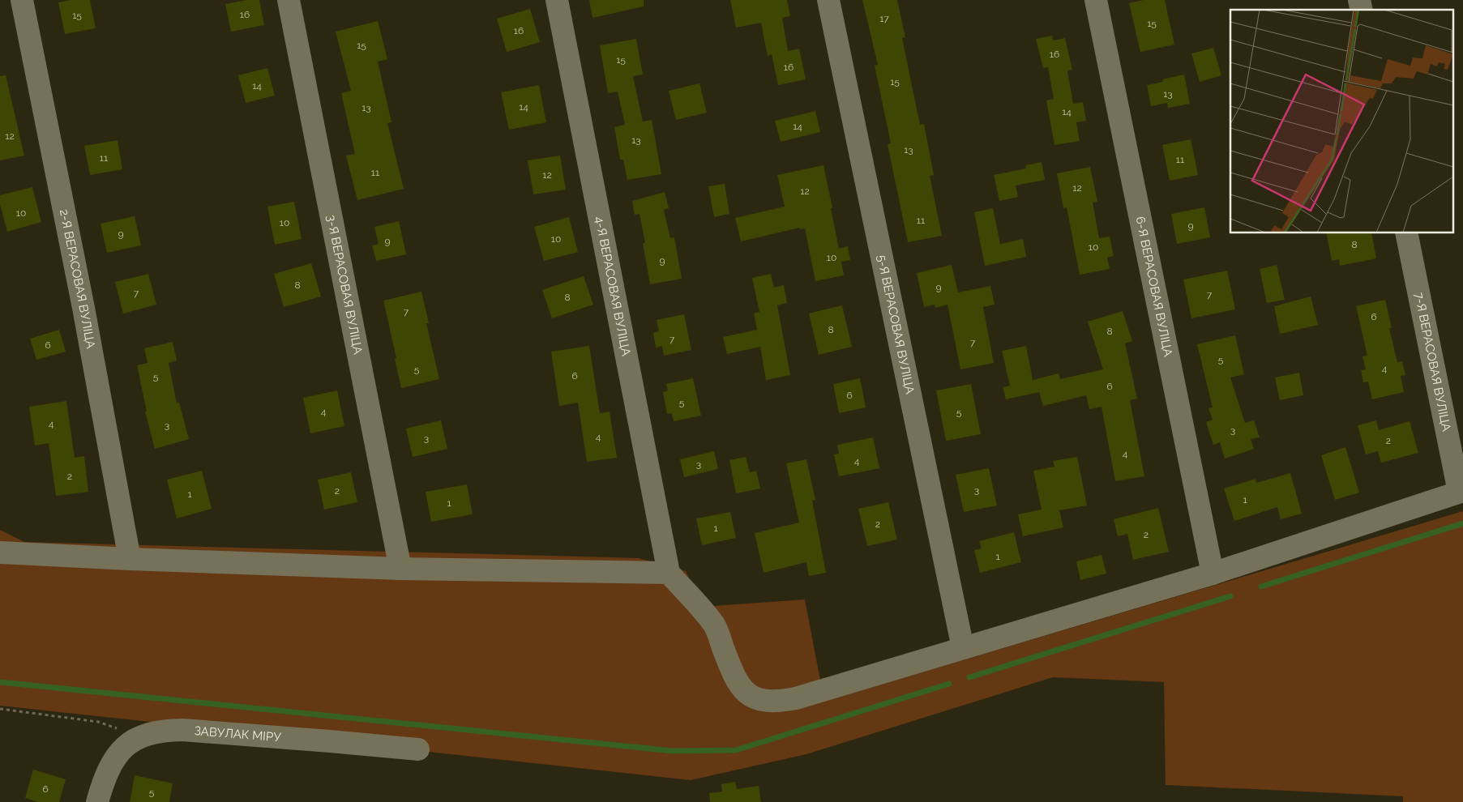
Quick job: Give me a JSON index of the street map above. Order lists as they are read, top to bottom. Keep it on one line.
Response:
{"streets":{"street":["2-Я ВЕРАСОВАЯ ВУЛІЦА","3-Я ВЕРАСОВАЯ ВУЛІЦА","4-Я ВЕРАСОВАЯ ВУЛІЦА","6-Я ВЕРАСОВАЯ ВУЛІЦА","5-Я ВЕРАСОВАЯ ВУЛІЦА","7-Я ВЕРАСОВАЯ ВУЛІЦА","ЗАВУЛАК МІРУ"]},"house_numbers":["16","15","17","15","16","15","16","15","16","15","14","13","14","13","14","14","12","13","13","11","11","11","12","12","12","10","11","10","9","9","10","9","8","10","10","9","8","9","7","7","8","7","6","8","8","7","7","6","5","4","5","6","5","6","6","5","4","5","4","3","3","4","3","2","4","4","3","2","3","2","1","1","1","2","1","2","1","6","5"]}
